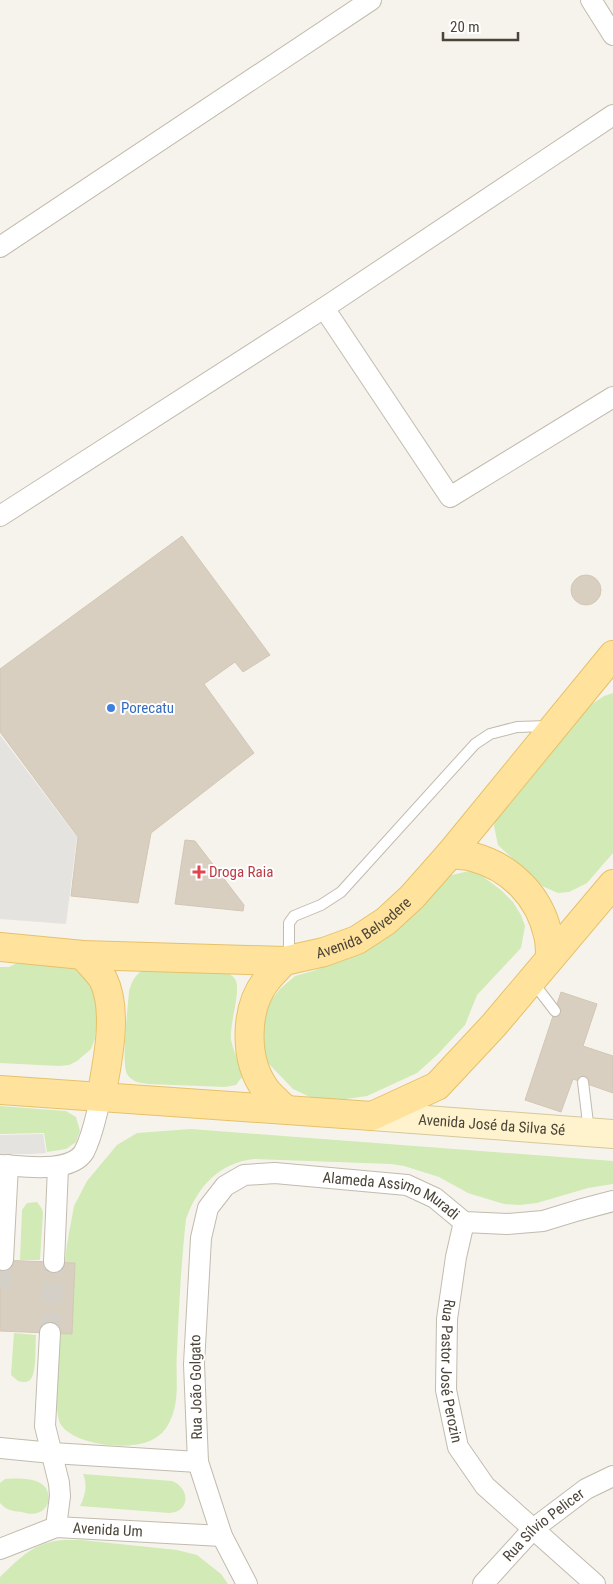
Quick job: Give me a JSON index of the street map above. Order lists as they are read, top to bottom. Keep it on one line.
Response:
{"streets":{"main road":["Avenida Belvedere","Avenida José da Silva Sé"],"street":["Alameda Assimo Muradi","Rua Pastor José Perozin","Rua João Golgato","Rua Sílvio Pelicer","Avenida Um"]},"crossings":[["Alameda Assimo Muradi","Rua Pastor José Perozin"],["Alameda Assimo Muradi","Rua João Golgato"],["Rua Pastor José Perozin","Rua Sílvio Pelicer"],["Rua João Golgato","Avenida Um"]],"places":{"other":["Porecatu"],"health":["Droga Raia"]},"scale_bar":"20 m"}
